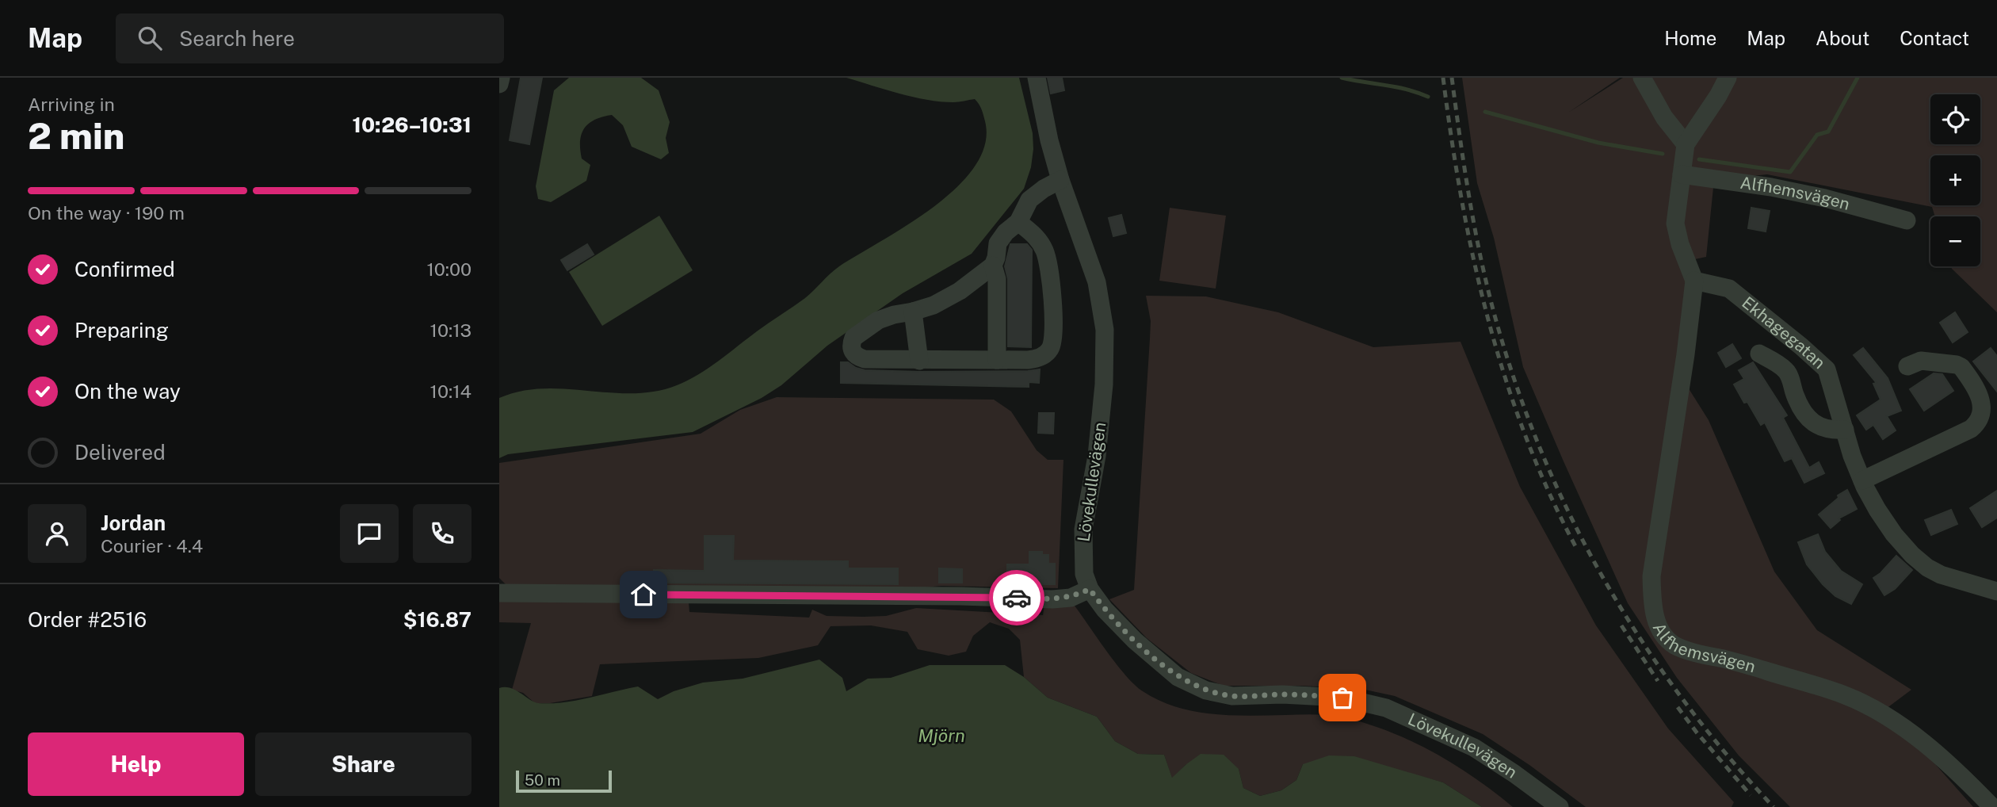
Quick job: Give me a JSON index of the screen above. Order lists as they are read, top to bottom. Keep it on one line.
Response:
{"streets":{"street":["Alfhemsvägen","Ekhagegatan","Lövekullevägen"]},"crossings":[["Alfhemsvägen","Ekhagegatan"]],"water":["Mjörn"],"scale_bar":"50 m","page":{"header":"Map","search":"Search here","nav":["Home","Map","About","Contact"],"heading":["2 min","Arriving in","10:26–10:31"],"panel":["Jordan","Courier · 4.4","Order #2516","$16.87"],"map_buttons":["+","−"],"bar":"On the way · 190 m","list":[["Confirmed","10:00"],["Preparing","10:13"],["On the way","10:14"],"Delivered"],"buttons":["Help","Share"],"scale":"50 m"}}
